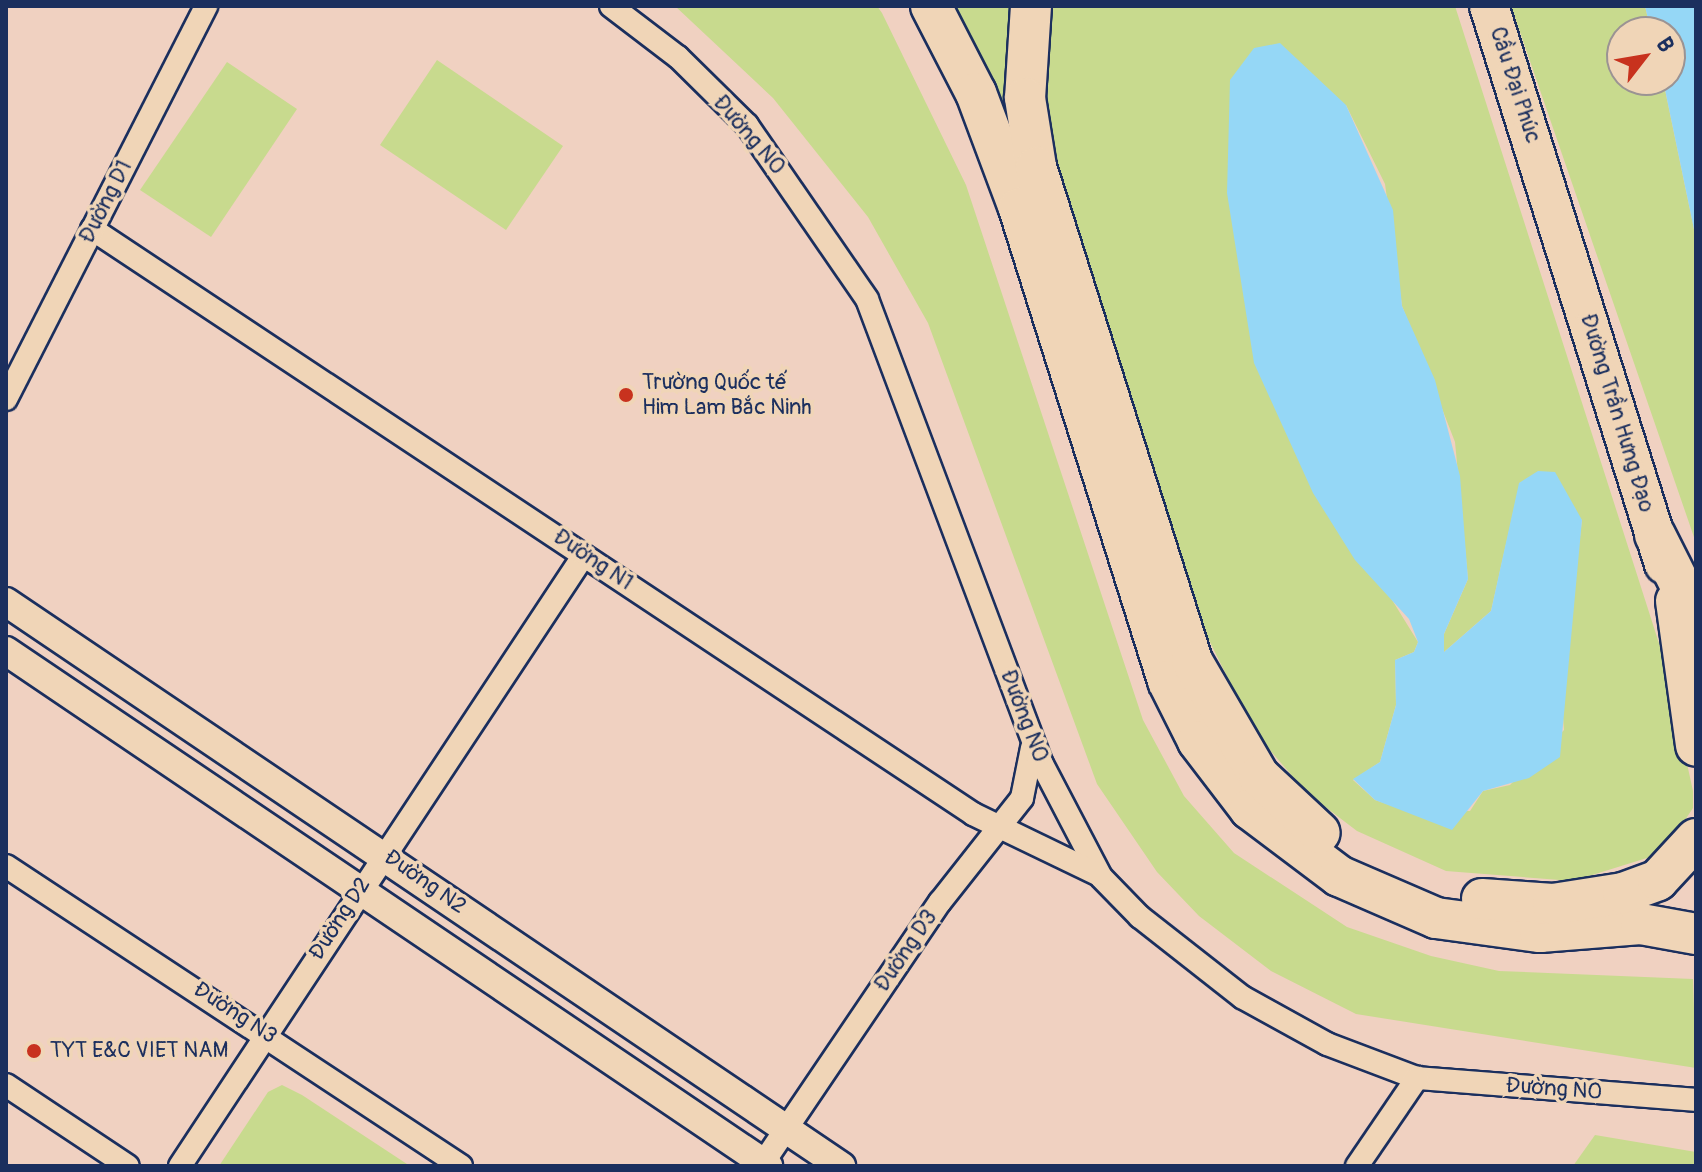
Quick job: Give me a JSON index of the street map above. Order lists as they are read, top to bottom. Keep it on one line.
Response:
{"streets":{"highway":["Cầu Đại Phúc","Đường Trần Hưng Đạo"],"street":["Đường N0","Đường D1","Đường N1","Đường N2","Đường D2","Đường D3","Đường N3"]},"crossings":[["Cầu Đại Phúc","Đường Trần Hưng Đạo"],["Đường N0","Đường N1"],["Đường N0","Đường D3"],["Đường D1","Đường N1"],["Đường N1","Đường D2"],["Đường N1","Đường D3"],["Đường N2","Đường D2"],["Đường N2","Đường D3"],["Đường D2","Đường N3"]],"places":["Trường Quốc tế Him Lam Bắc Ninh","TYT E&C VIET NAM"],"north":"top right"}
